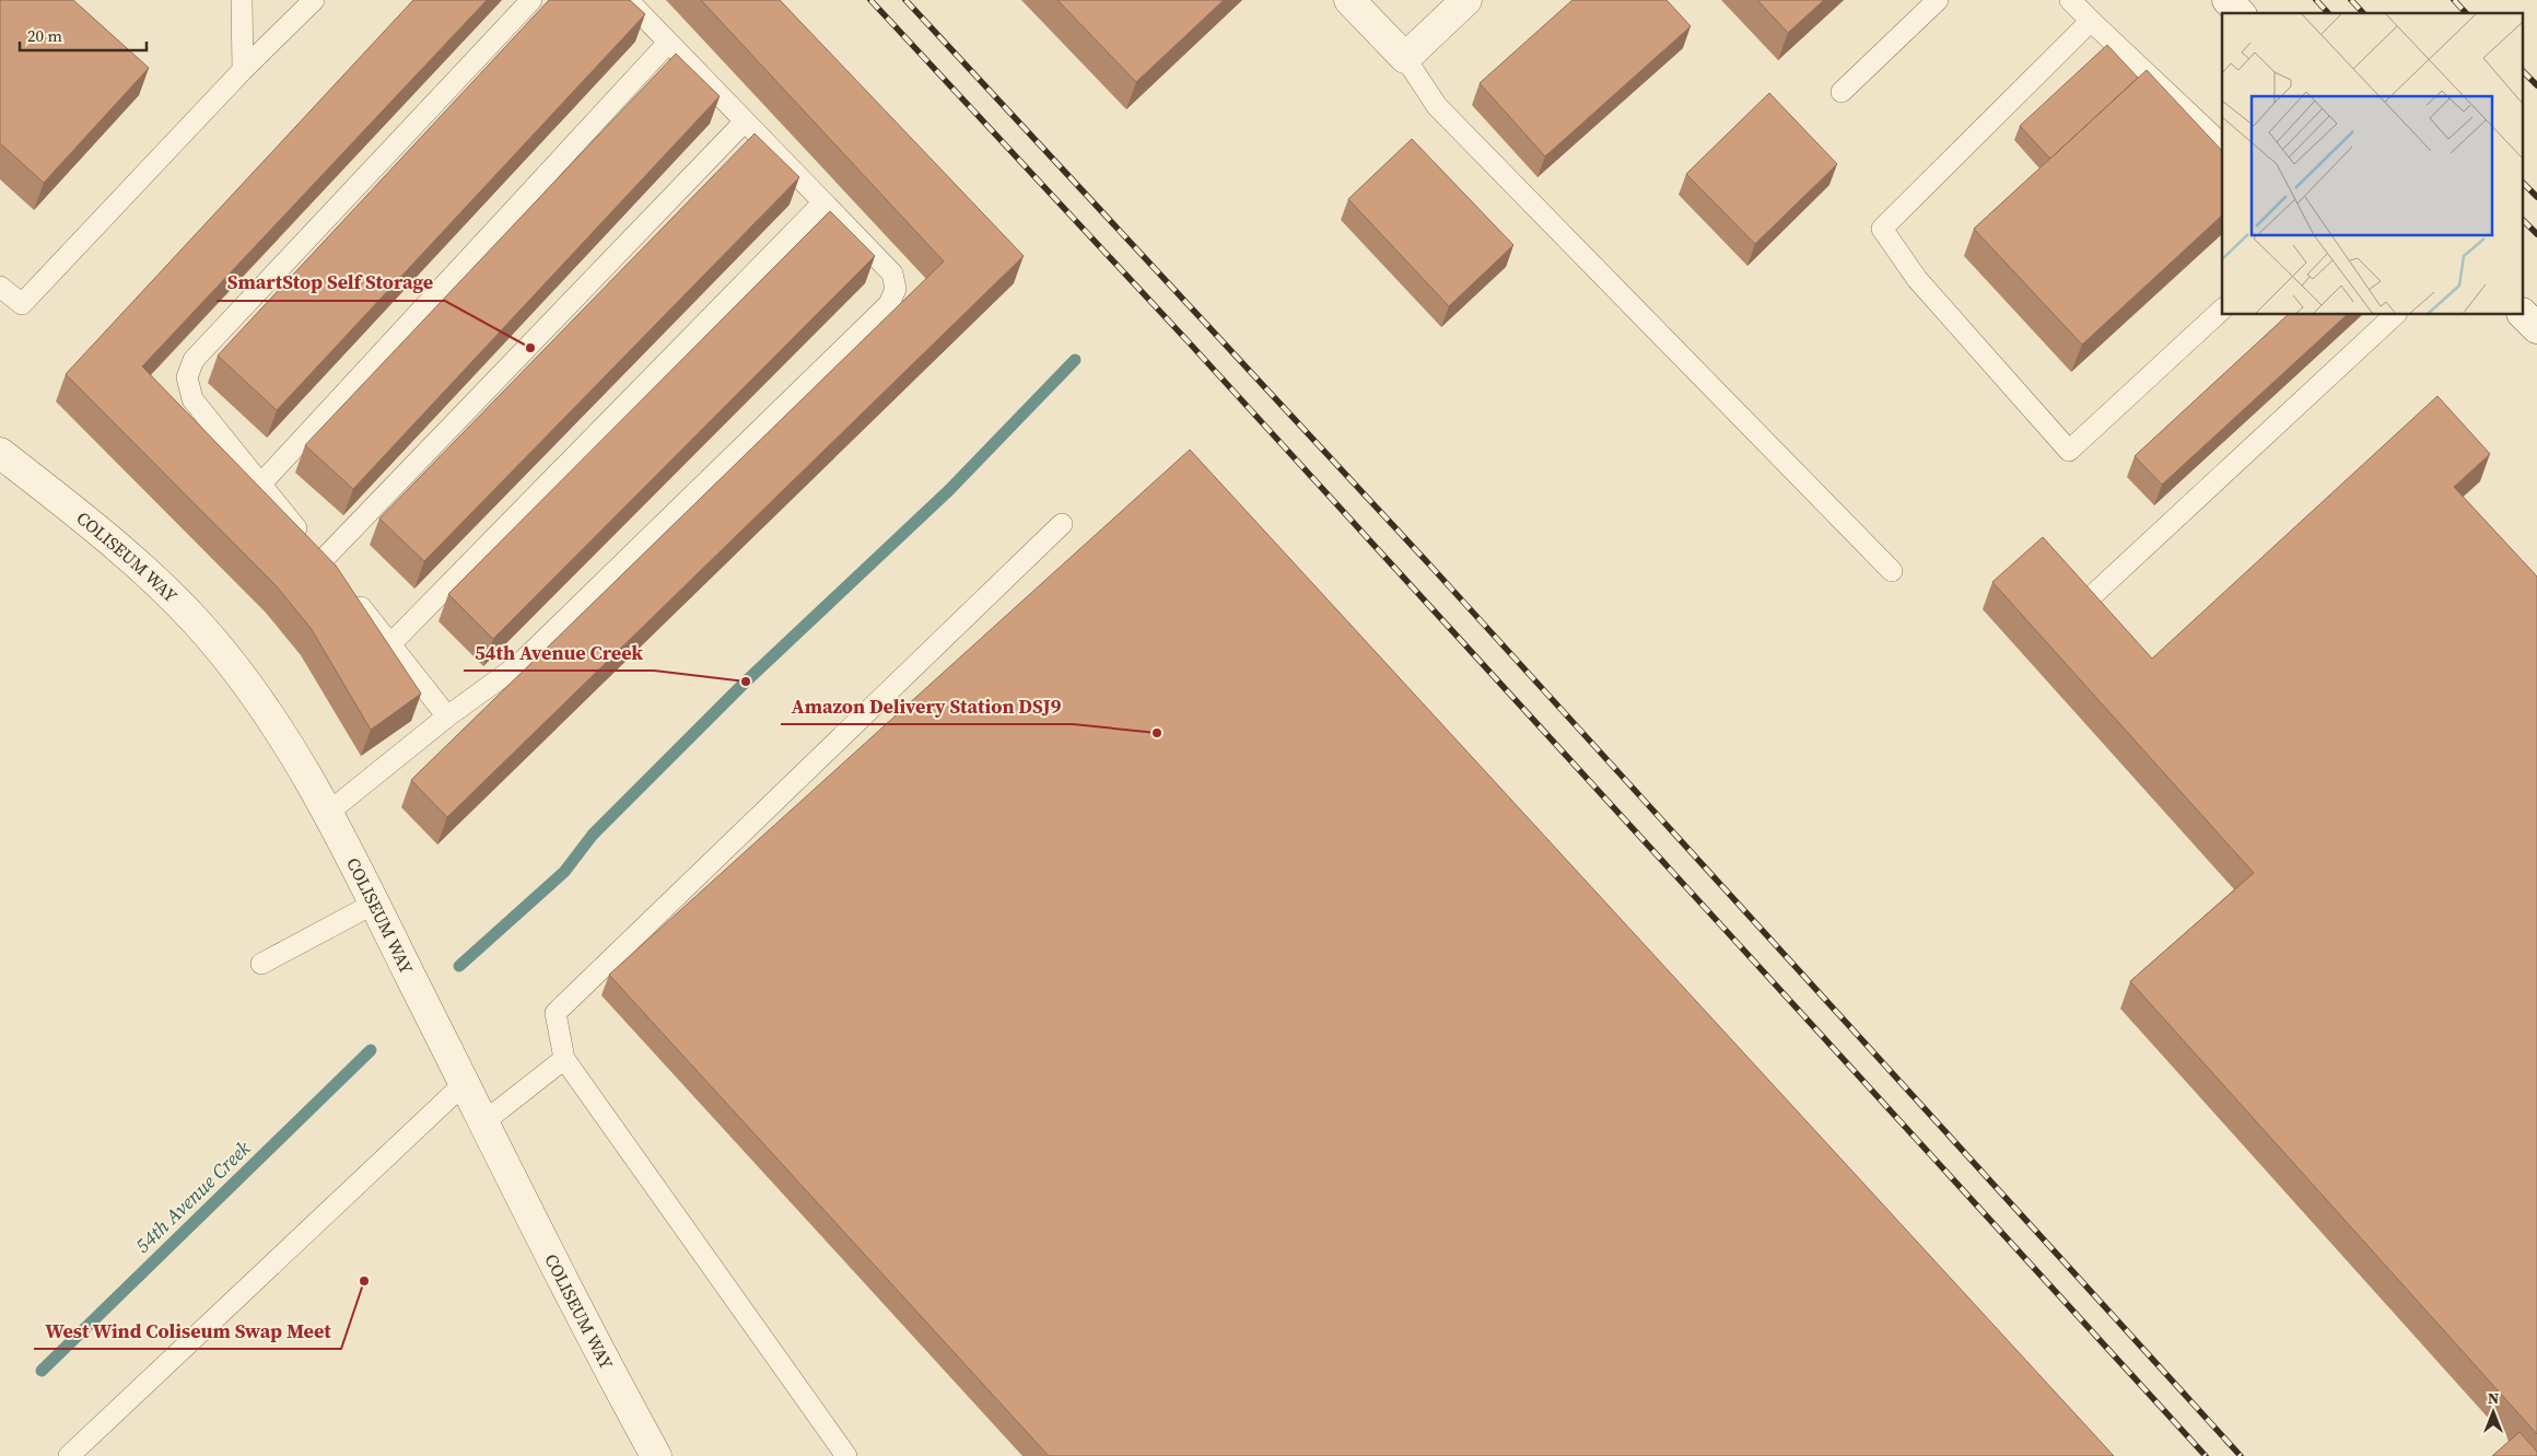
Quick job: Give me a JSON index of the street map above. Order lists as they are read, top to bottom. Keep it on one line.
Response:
{"streets":{"street":["COLISEUM WAY"]},"water":["54th Avenue Creek"],"places":["SmartStop Self Storage","54th Avenue Creek","Amazon Delivery Station DSJ9","West Wind Coliseum Swap Meet"],"scale_bar":"20 m","north":"top"}
